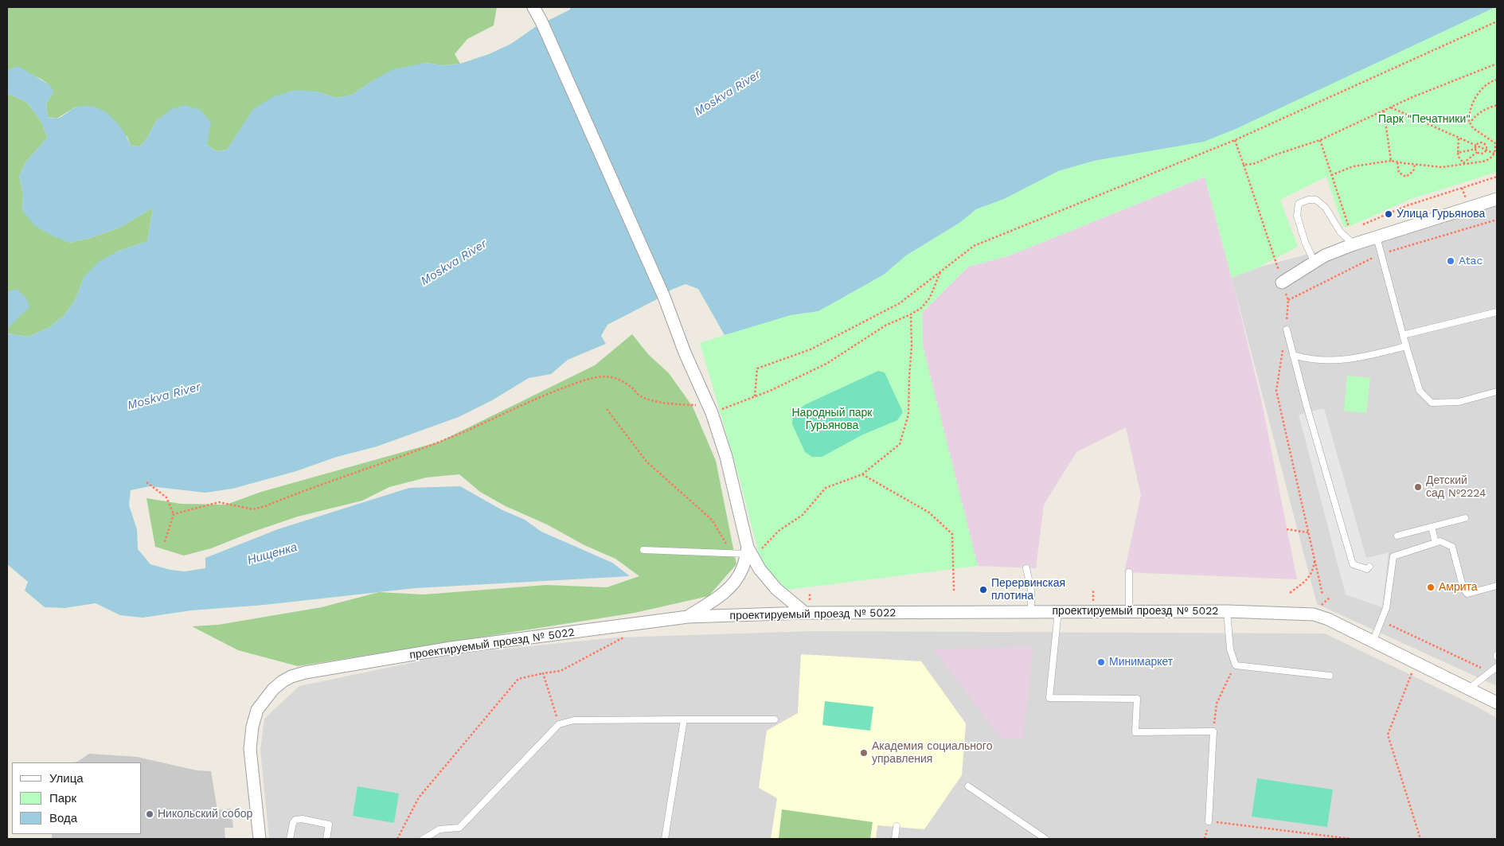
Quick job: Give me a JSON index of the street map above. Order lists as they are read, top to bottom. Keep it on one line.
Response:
{"streets":{"street":["проектируемый проезд № 5022"]},"water":["Moskva River","Нищенка"],"parks":["Парк \"Печатники\"","Народный парк Гурьянова"],"places":["Улица Гурьянова","Atac","Детский сад №2224","Амрита","Перервинская плотина","Минимаркет","Академия социального управления","Никольский собор"],"legend":["Улица","Парк","Вода"]}
